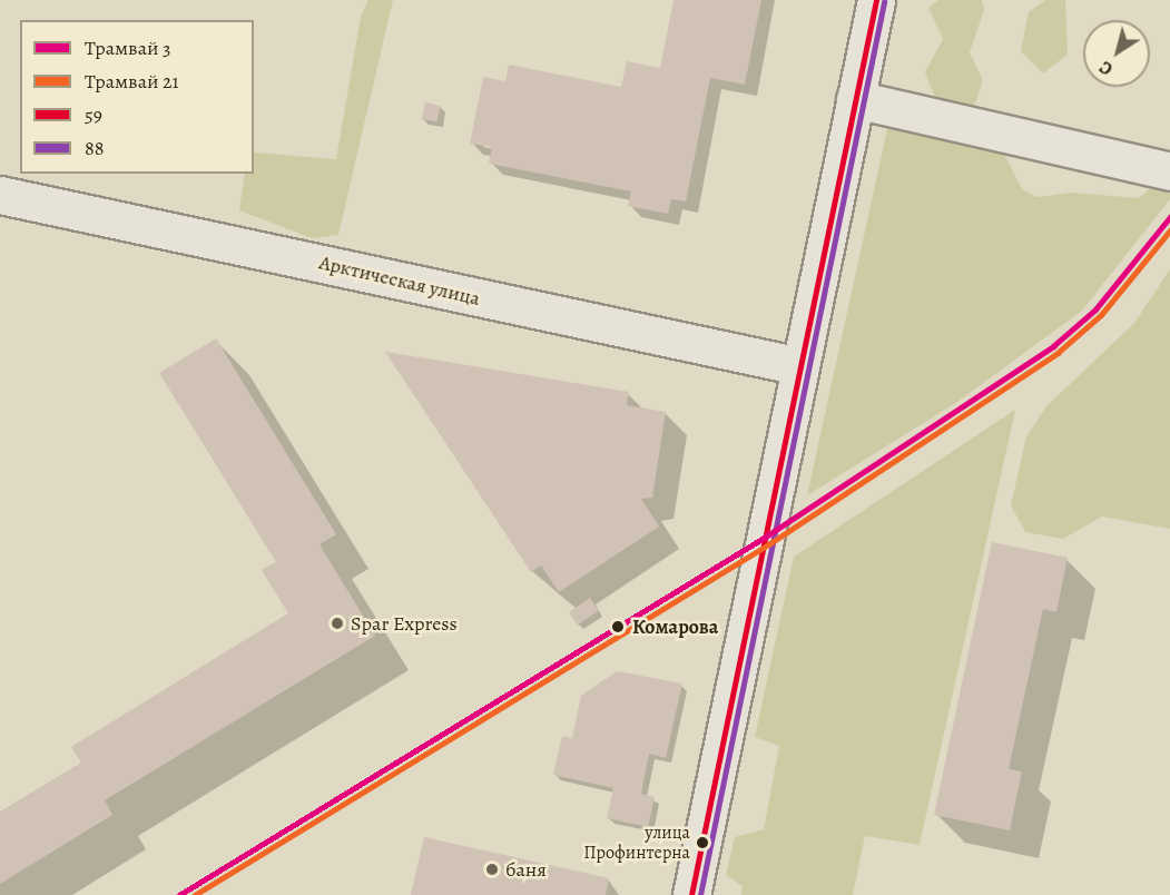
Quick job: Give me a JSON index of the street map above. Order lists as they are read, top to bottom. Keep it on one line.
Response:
{"streets":{"street":["Арктическая улица"]},"places":["Spar Express","Комарова","улица Профинтерна","баня"],"lines":["transit line 59","transit line 88","tram line 3","tram line 21"],"legend":["Трамвай 3","Трамвай 21","59","88"],"north":"bottom left"}
